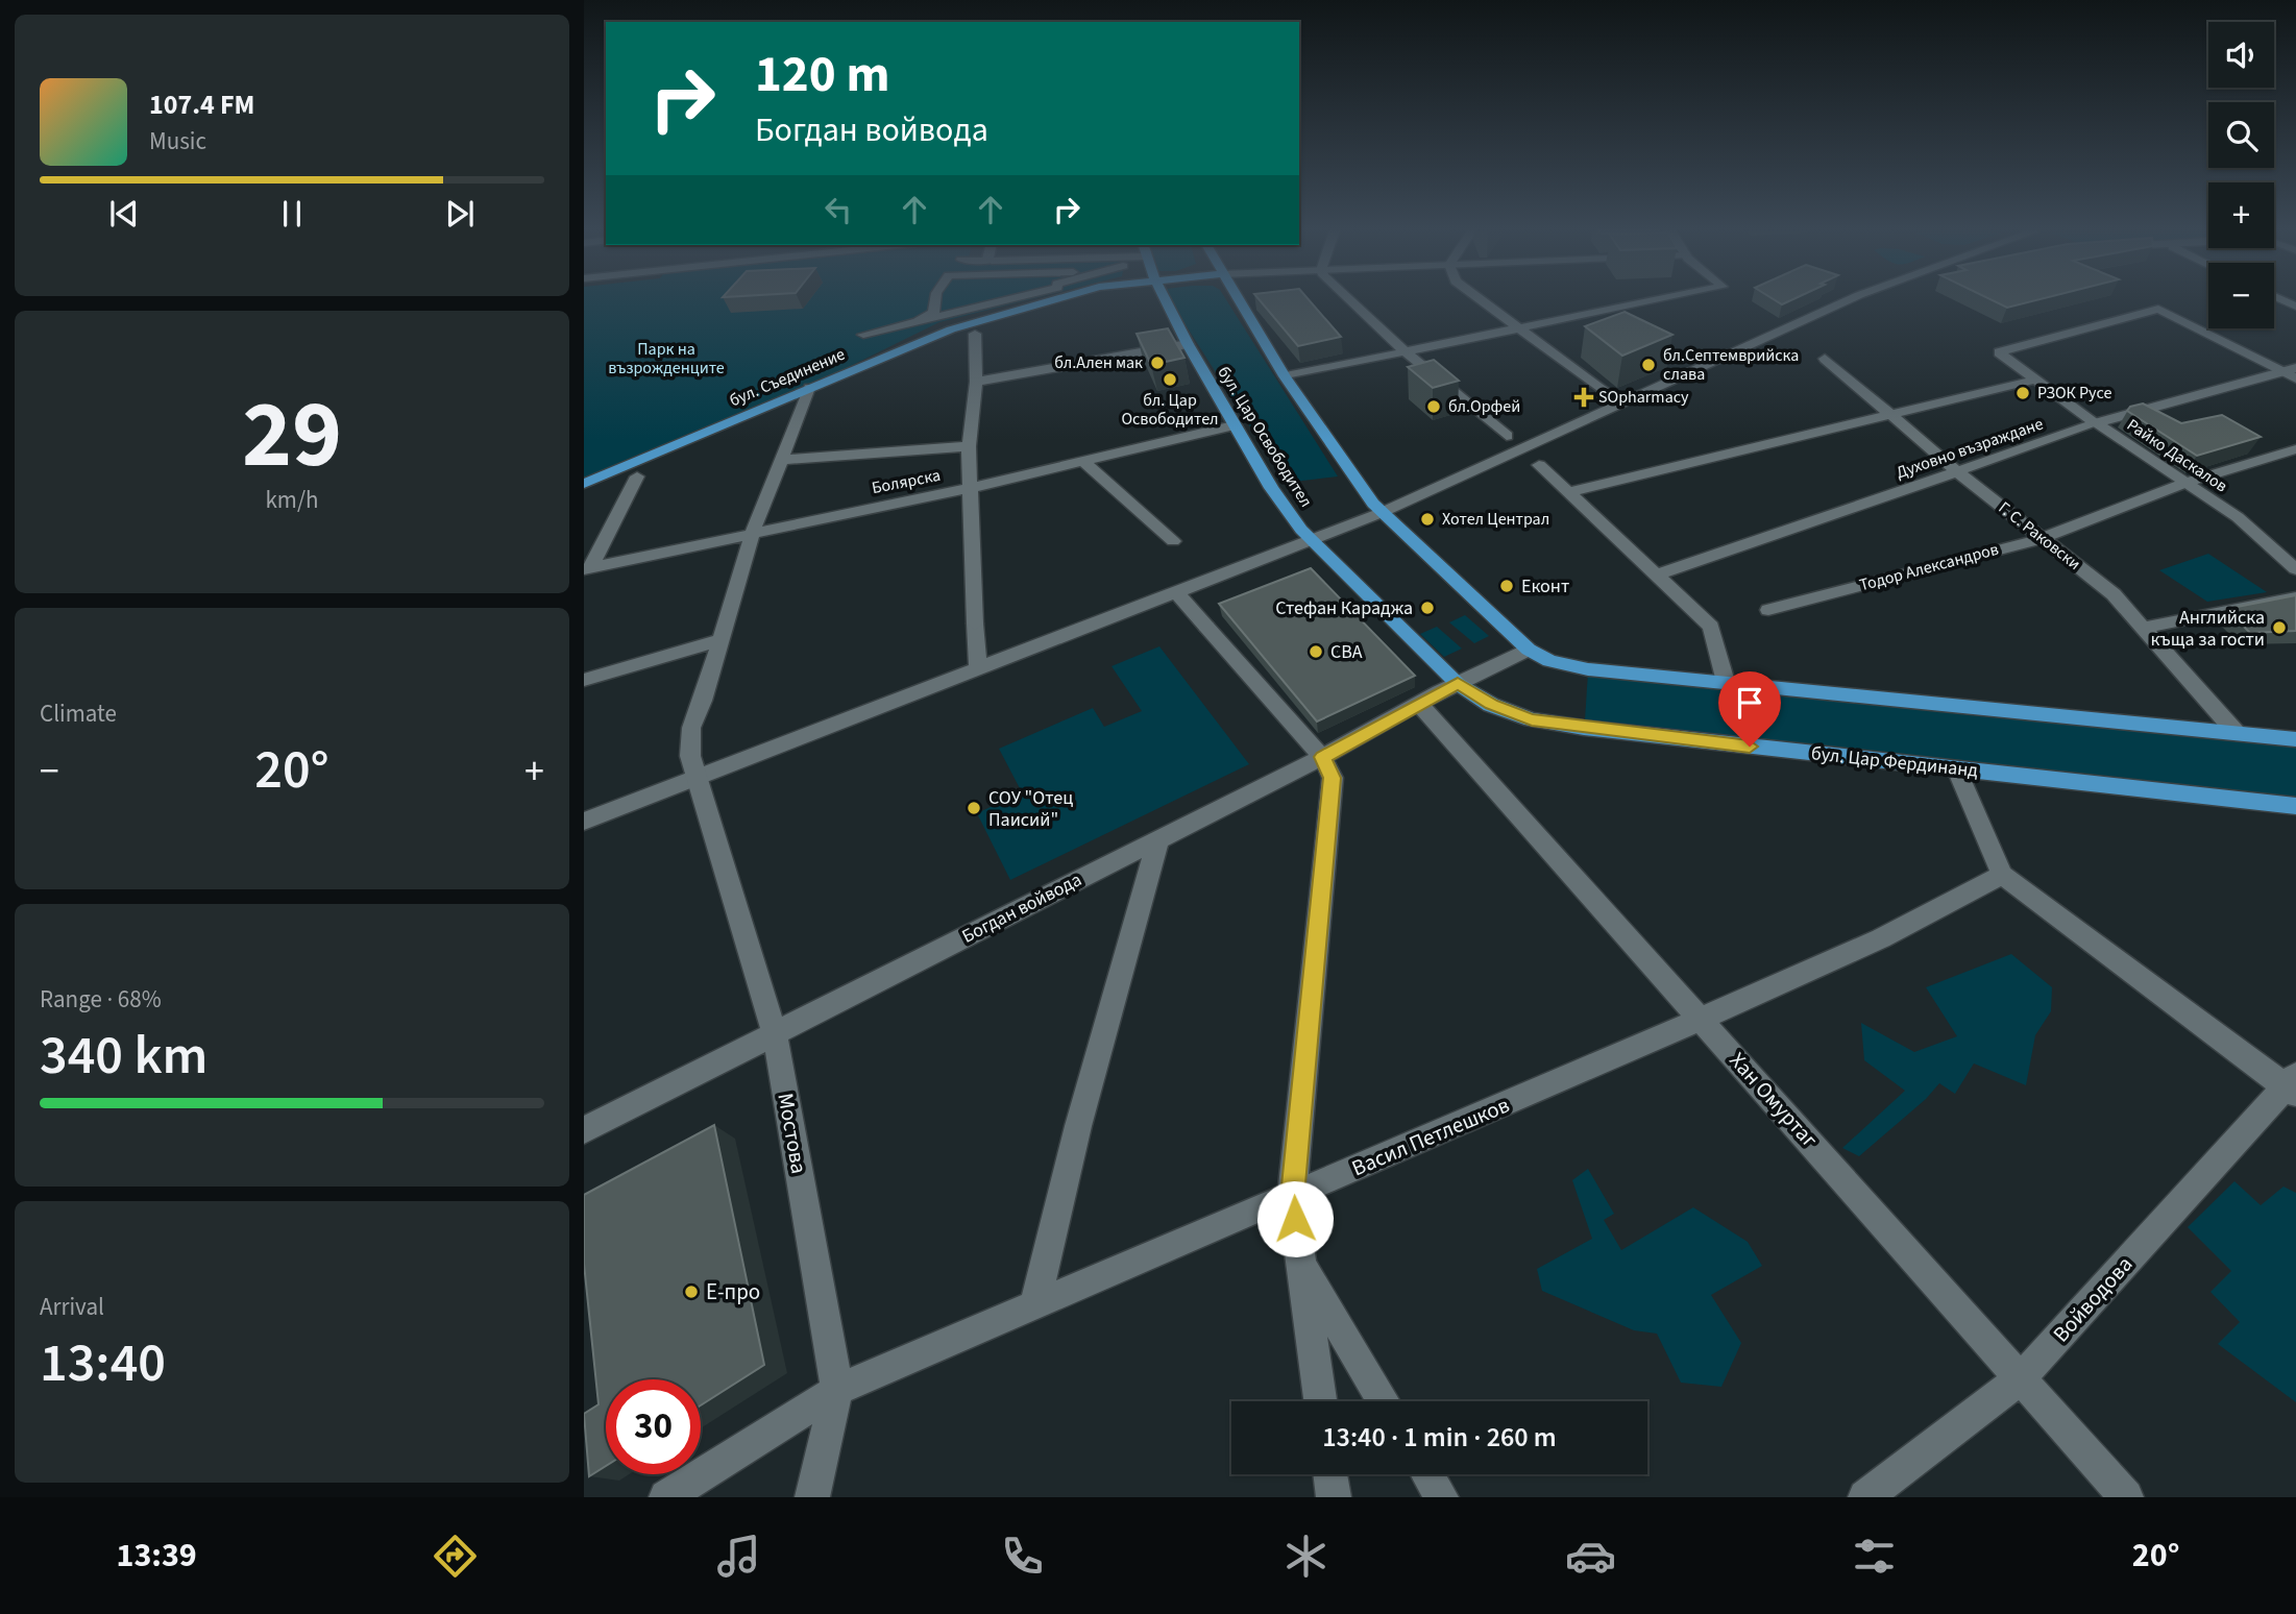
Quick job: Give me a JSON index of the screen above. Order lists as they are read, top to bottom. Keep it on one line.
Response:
{"streets":{"main road":["бул. Съединение","бул. Цар Освободител","бул. Цар Фердинанд"],"street":["Духовно възраждане","Райко Даскалов","Болярска","Г. С. Раковски","Тодор Александров","Богдан войвода","Хан Омуртаг","Мостова","Васил Петлешков","Войводова"]},"crossings":[["бул. Съединение","Мостова"],["бул. Цар Освободител","Болярска"],["бул. Цар Освободител","бул. Цар Фердинанд"],["бул. Цар Освободител","Богдан войвода"],["Духовно възраждане","Райко Даскалов"],["Духовно възраждане","Г. С. Раковски"],["Райко Даскалов","Тодор Александров"],["Болярска","Мостова"],["Г. С. Раковски","Тодор Александров"],["бул. Цар Фердинанд","Богдан войвода"],["Богдан войвода","Хан Омуртаг"],["Богдан войвода","Мостова"],["Хан Омуртаг","Васил Петлешков"],["Хан Омуртаг","Войводова"],["Мостова","Васил Петлешков"]],"parks":["Парк на възрожденците"],"places":{"other":["бл.Ален мак","бл.Септемврийска слава","бл. Цар Освободител","РЗОК Русе","бл.Орфей","Хотел Централ","Еконт","Стефан Караджа","Aнглийска къща за гости","CBA","СОУ \"Отец Паисий\"","Е-про"],"health":["SOpharmacy"]},"page":{"map_buttons":["+","−"],"turn":["120 m","Богдан войвода"],"song":["107.4 FM","Music"],"tile":[["29","km/h"],"Climate",["Range · 68%","340 km"],["Arrival","13:40"]],"heat":["−","20°","+"],"limit":"30","trip":"13:40 · 1 min · 260 m","tabs":["13:39","20°"]}}
